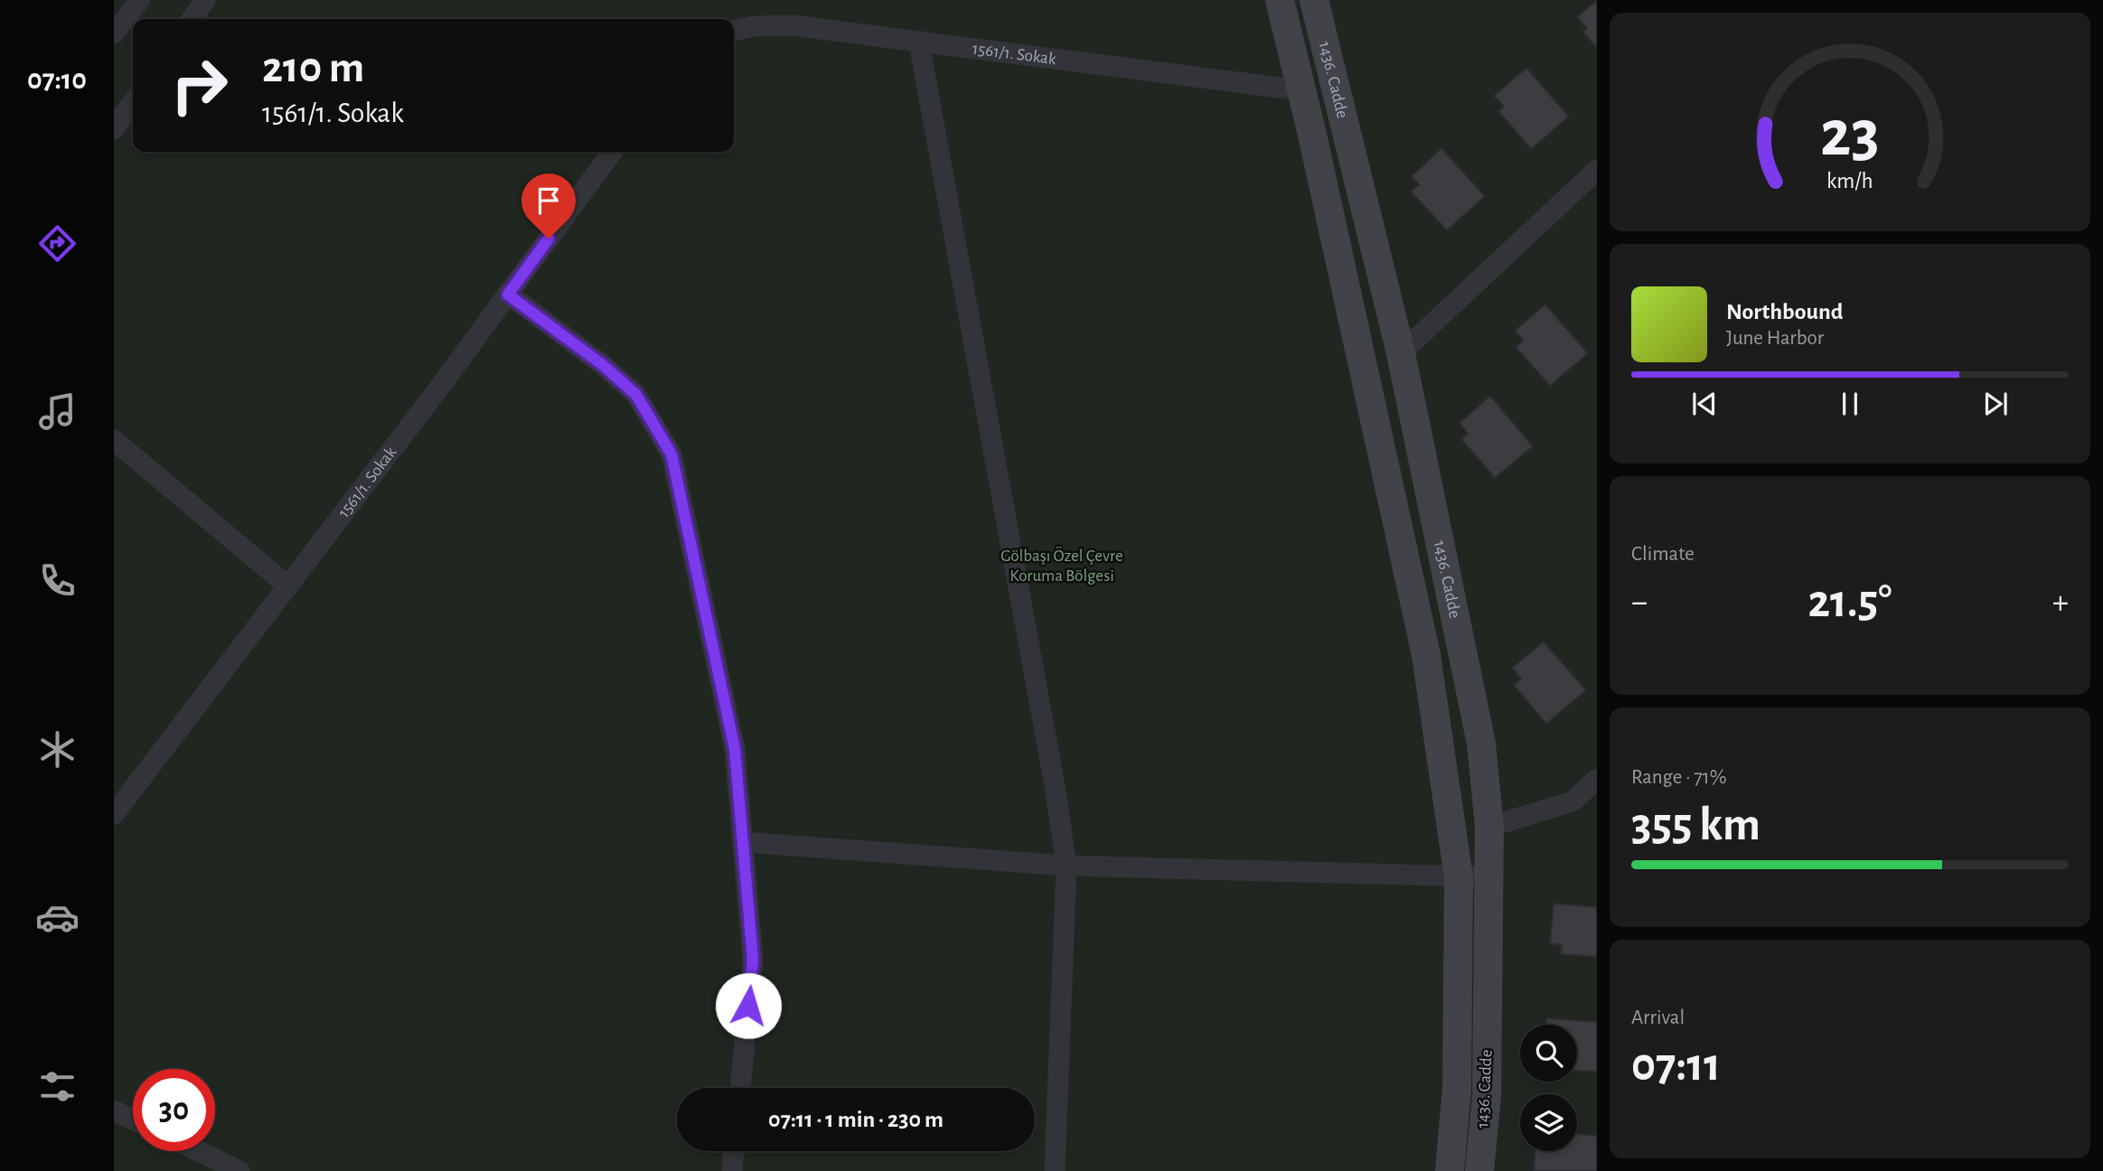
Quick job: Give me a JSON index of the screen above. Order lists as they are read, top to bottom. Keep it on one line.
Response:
{"streets":{"street":["1561/1. Sokak","1436. Cadde"]},"crossings":[["1561/1. Sokak","1436. Cadde"]],"parks":["Gölbaşı Özel Çevre Koruma Bölgesi"],"page":{"tabs":"07:10","turn":["210 m","1561/1. Sokak"],"song":["Northbound","June Harbor"],"tile":["Climate",["Range · 71%","355 km"],["Arrival","07:11"]],"heat":["−","21.5°","+"],"limit":"30","trip":"07:11 · 1 min · 230 m","gauge":["23","km/h"]}}
